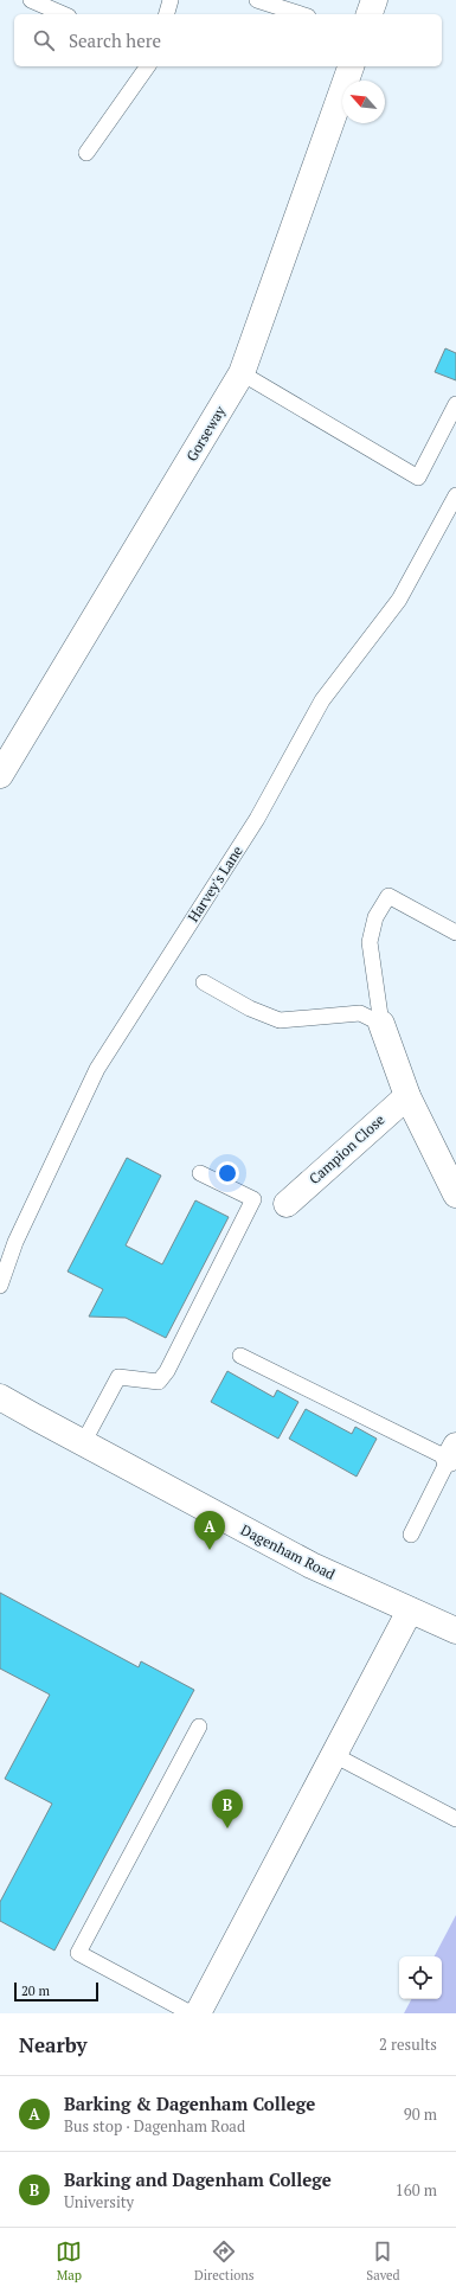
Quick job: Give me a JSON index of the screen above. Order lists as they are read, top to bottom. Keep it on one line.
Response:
{"streets":{"street":["Gorseway","Campion Close","Dagenham Road"],"lane":["Harvey's Lane"]},"scale_bar":"20 m","north":"top left","page":{"search":"Search here","pins":["A","B"],"scale":"20 m","heading":["Nearby","2 results"],"list":[{"mark":"A","name":"Barking & Dagenham College","note":"Bus stop · Dagenham Road","value":"90 m"},{"mark":"B","name":"Barking and Dagenham College","note":"University","value":"160 m"}],"nav":["Map","Directions","Saved"]}}
